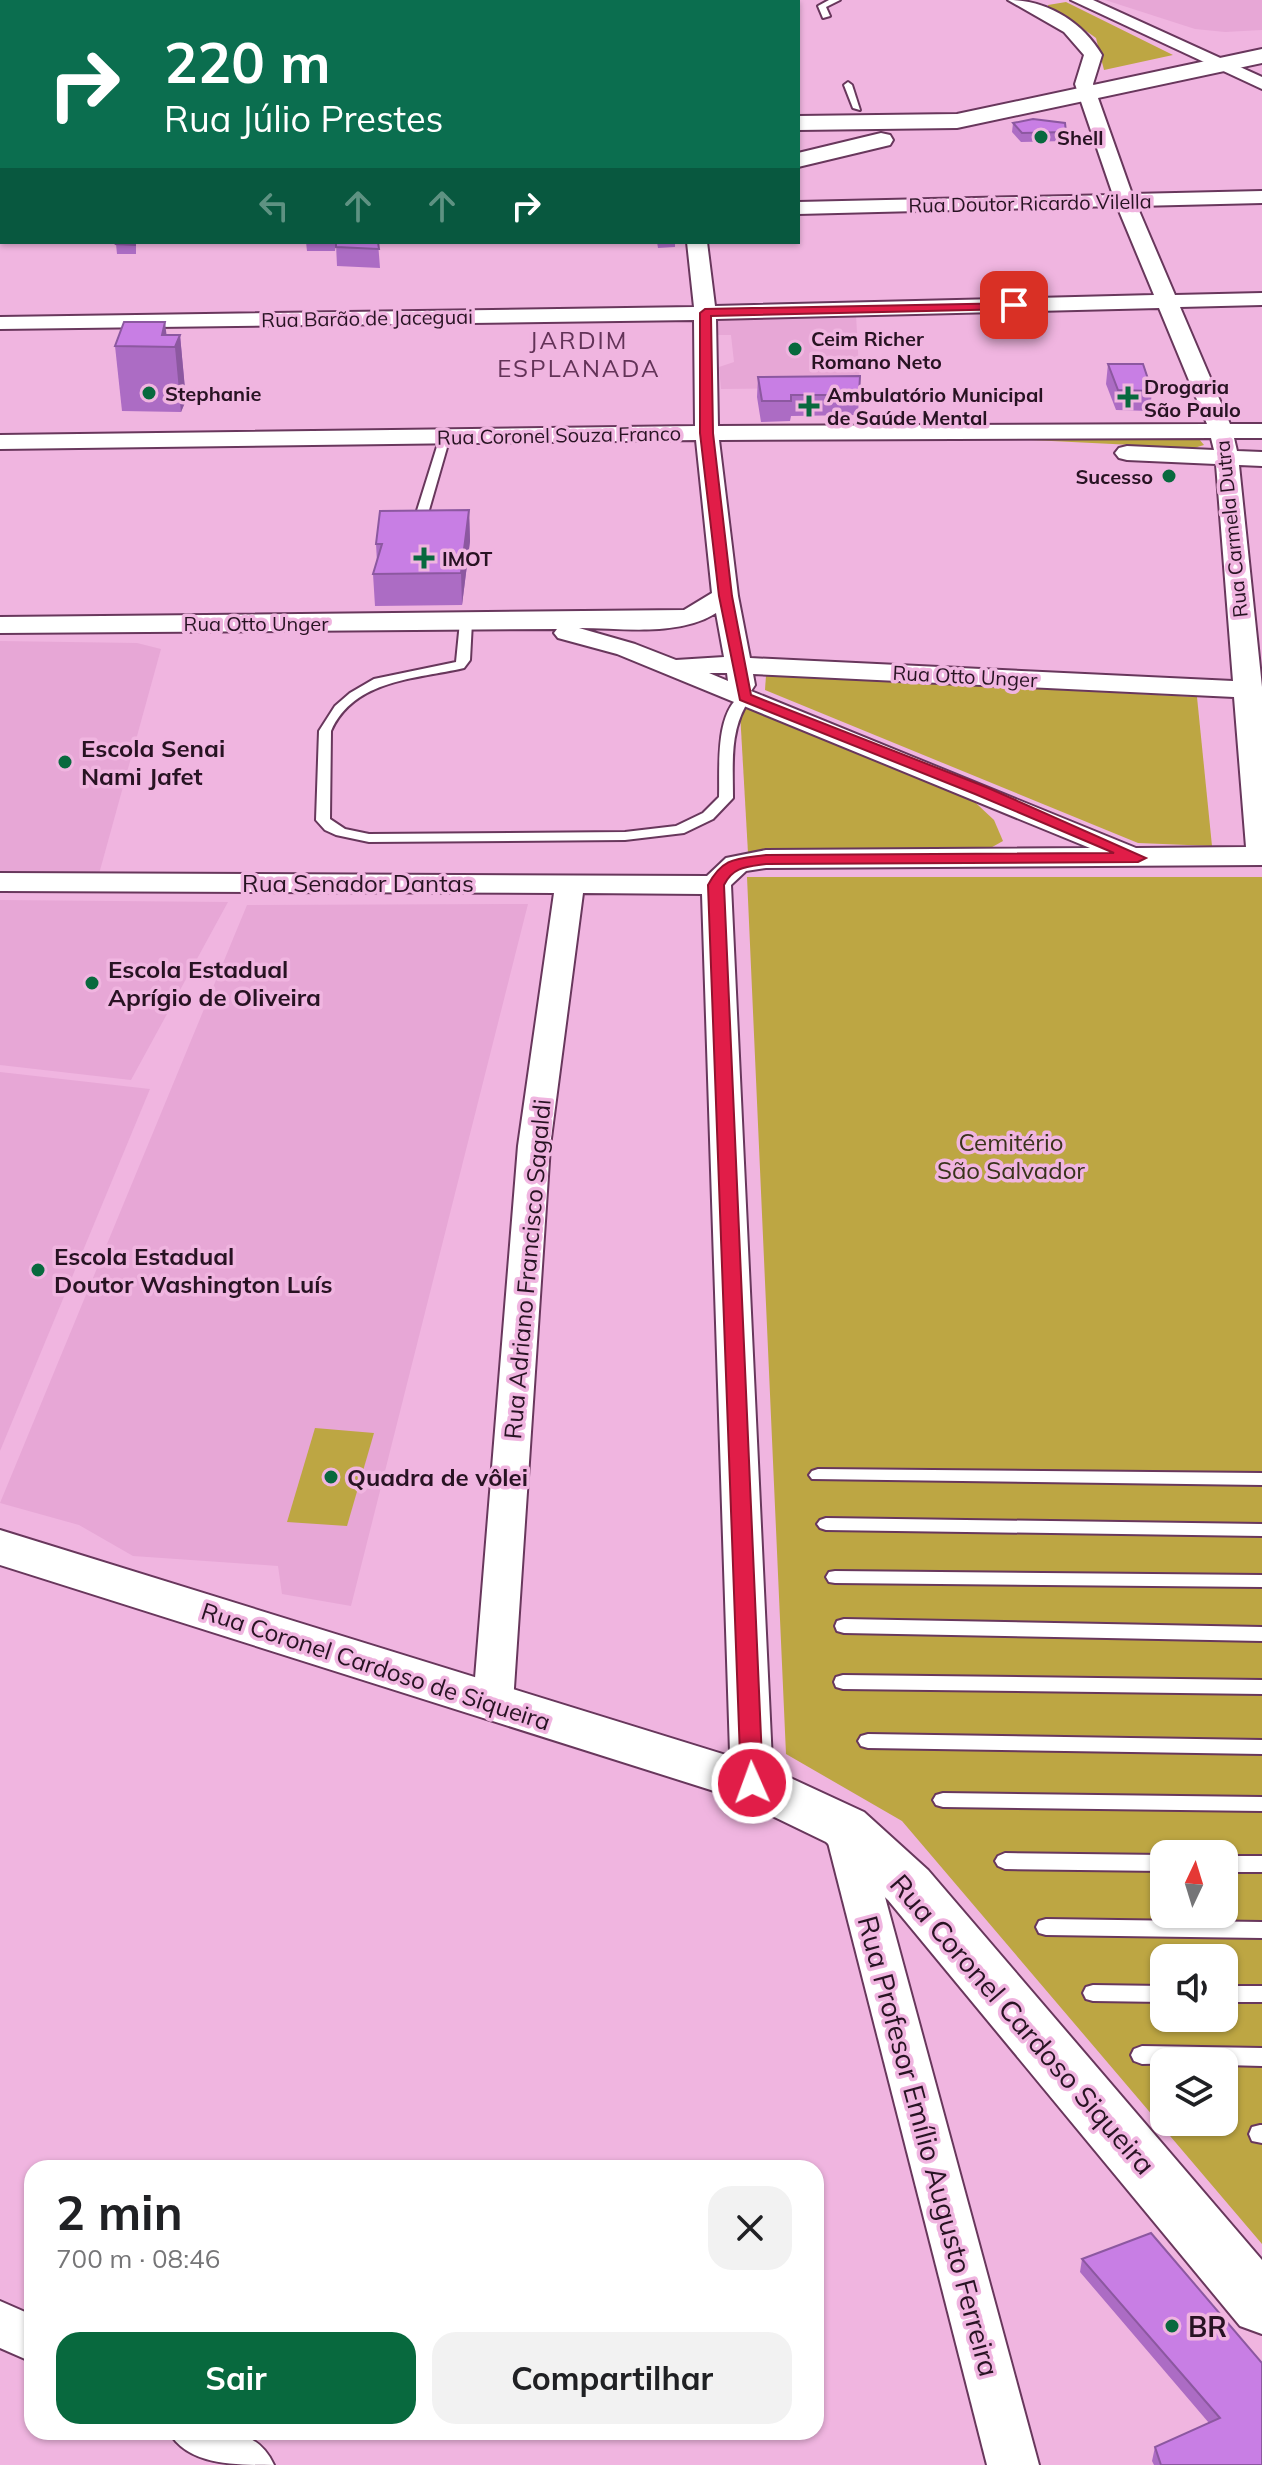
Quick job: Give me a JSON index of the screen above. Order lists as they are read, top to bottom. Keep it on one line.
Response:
{"streets":{"main road":["Rua Coronel Cardoso de Siqueira","Rua Coronel Cardoso Siqueira"],"street":["Rua Doutor Ricardo Vilella","Rua Barão de Jaceguai","Rua Coronel Souza Franco","Rua Carmela Dutra","Rua Otto Unger","Rua Senador Dantas","Rua Adriano Francisco Sagaldi","Rua Profesor Emílio Augusto Ferreira"]},"crossings":[["Rua Doutor Ricardo Vilella","Rua Carmela Dutra"],["Rua Barão de Jaceguai","Rua Carmela Dutra"],["Rua Coronel Souza Franco","Rua Carmela Dutra"],["Rua Carmela Dutra","Rua Otto Unger"],["Rua Senador Dantas","Rua Adriano Francisco Sagaldi"],["Rua Adriano Francisco Sagaldi","Rua Coronel Cardoso de Siqueira"],["Rua Coronel Cardoso de Siqueira","Rua Coronel Cardoso Siqueira"],["Rua Coronel Cardoso Siqueira","Rua Profesor Emílio Augusto Ferreira"]],"districts":["JARDIM ESPLANADA"],"parks":["Cemitério São Salvador"],"places":{"other":["Shell","Ceim Richer Romano Neto","Stephanie","Sucesso","Escola Senai Nami Jafet","Escola Estadual Aprígio de Oliveira","Escola Estadual Doutor Washington Luís","Quadra de vôlei","BR"],"health":["Drogaria São Paulo","Ambulatório Municipal de Saúde Mental","IMOT"]},"north":"top","page":{"turn":["220 m","Rua Júlio Prestes"],"heading":["2 min","700 m · 08:46"],"buttons":["Sair","Compartilhar"]}}
